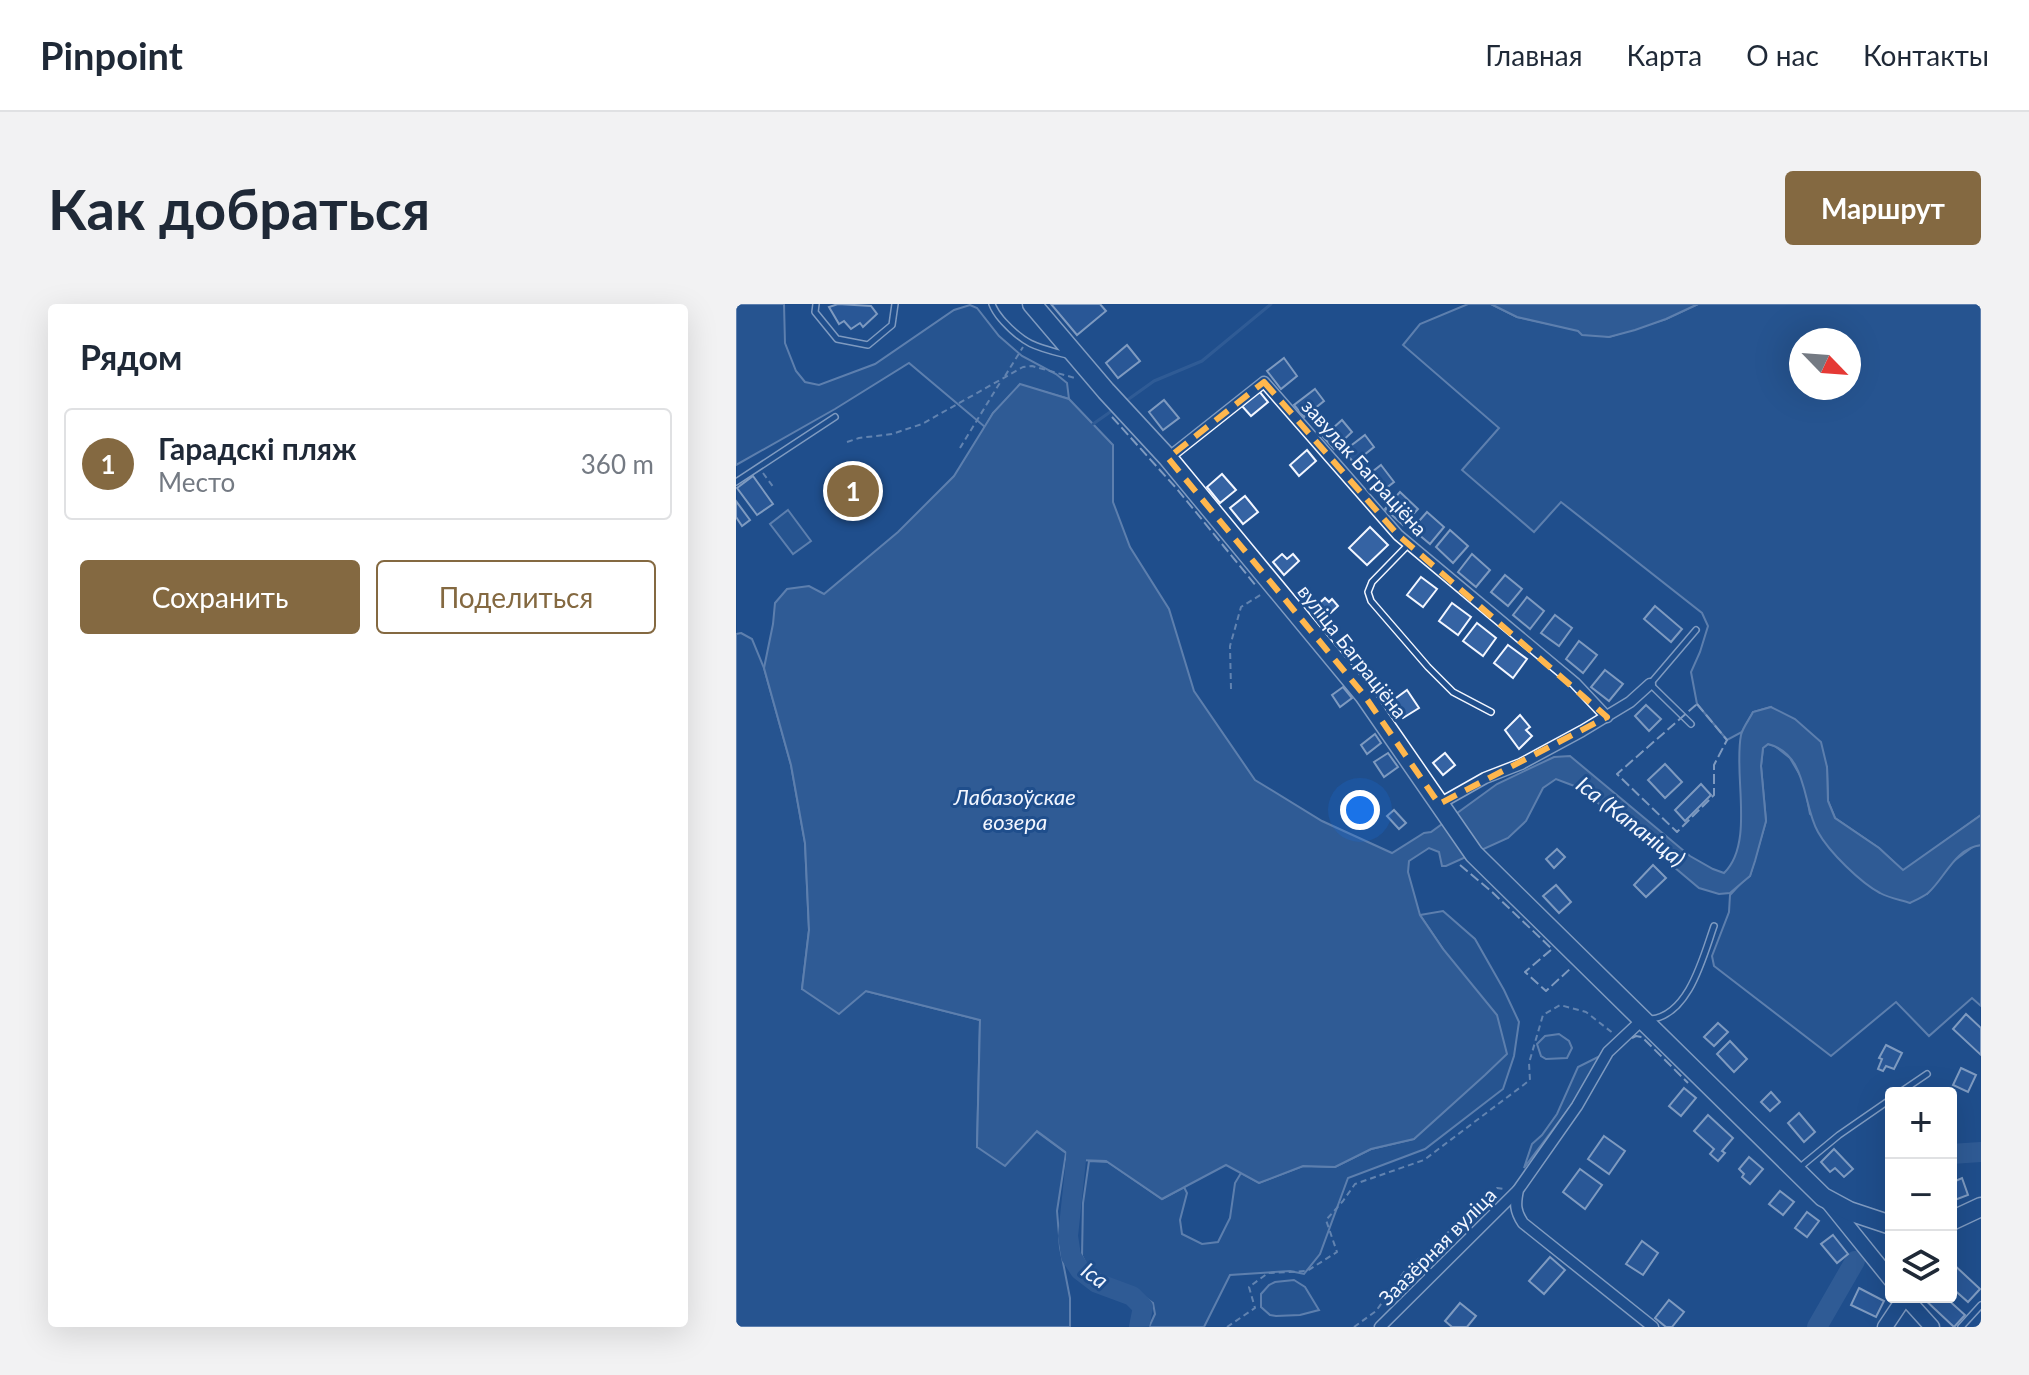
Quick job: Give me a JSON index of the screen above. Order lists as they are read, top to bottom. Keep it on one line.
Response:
{"streets":{"highway":["вуліца Баграціёна"],"street":["завулак Баграціёна","Заазёрная вуліца"]},"crossings":[["завулак Баграціёна","вуліца Баграціёна"]],"water":["Лабазоўскае возера","Іса (Капаніца)","Іса"],"north":"bottom right","page":{"header":"Pinpoint","nav":["Главная","Карта","О нас","Контакты"],"buttons":["Маршрут",["Сохранить","Поделиться"]],"title":"Как добраться","heading":"Рядом","list":[{"mark":"1","name":"Гарадскі пляж","note":"Место","value":"360 m"}],"pins":"1","map_buttons":["+","−"]}}
